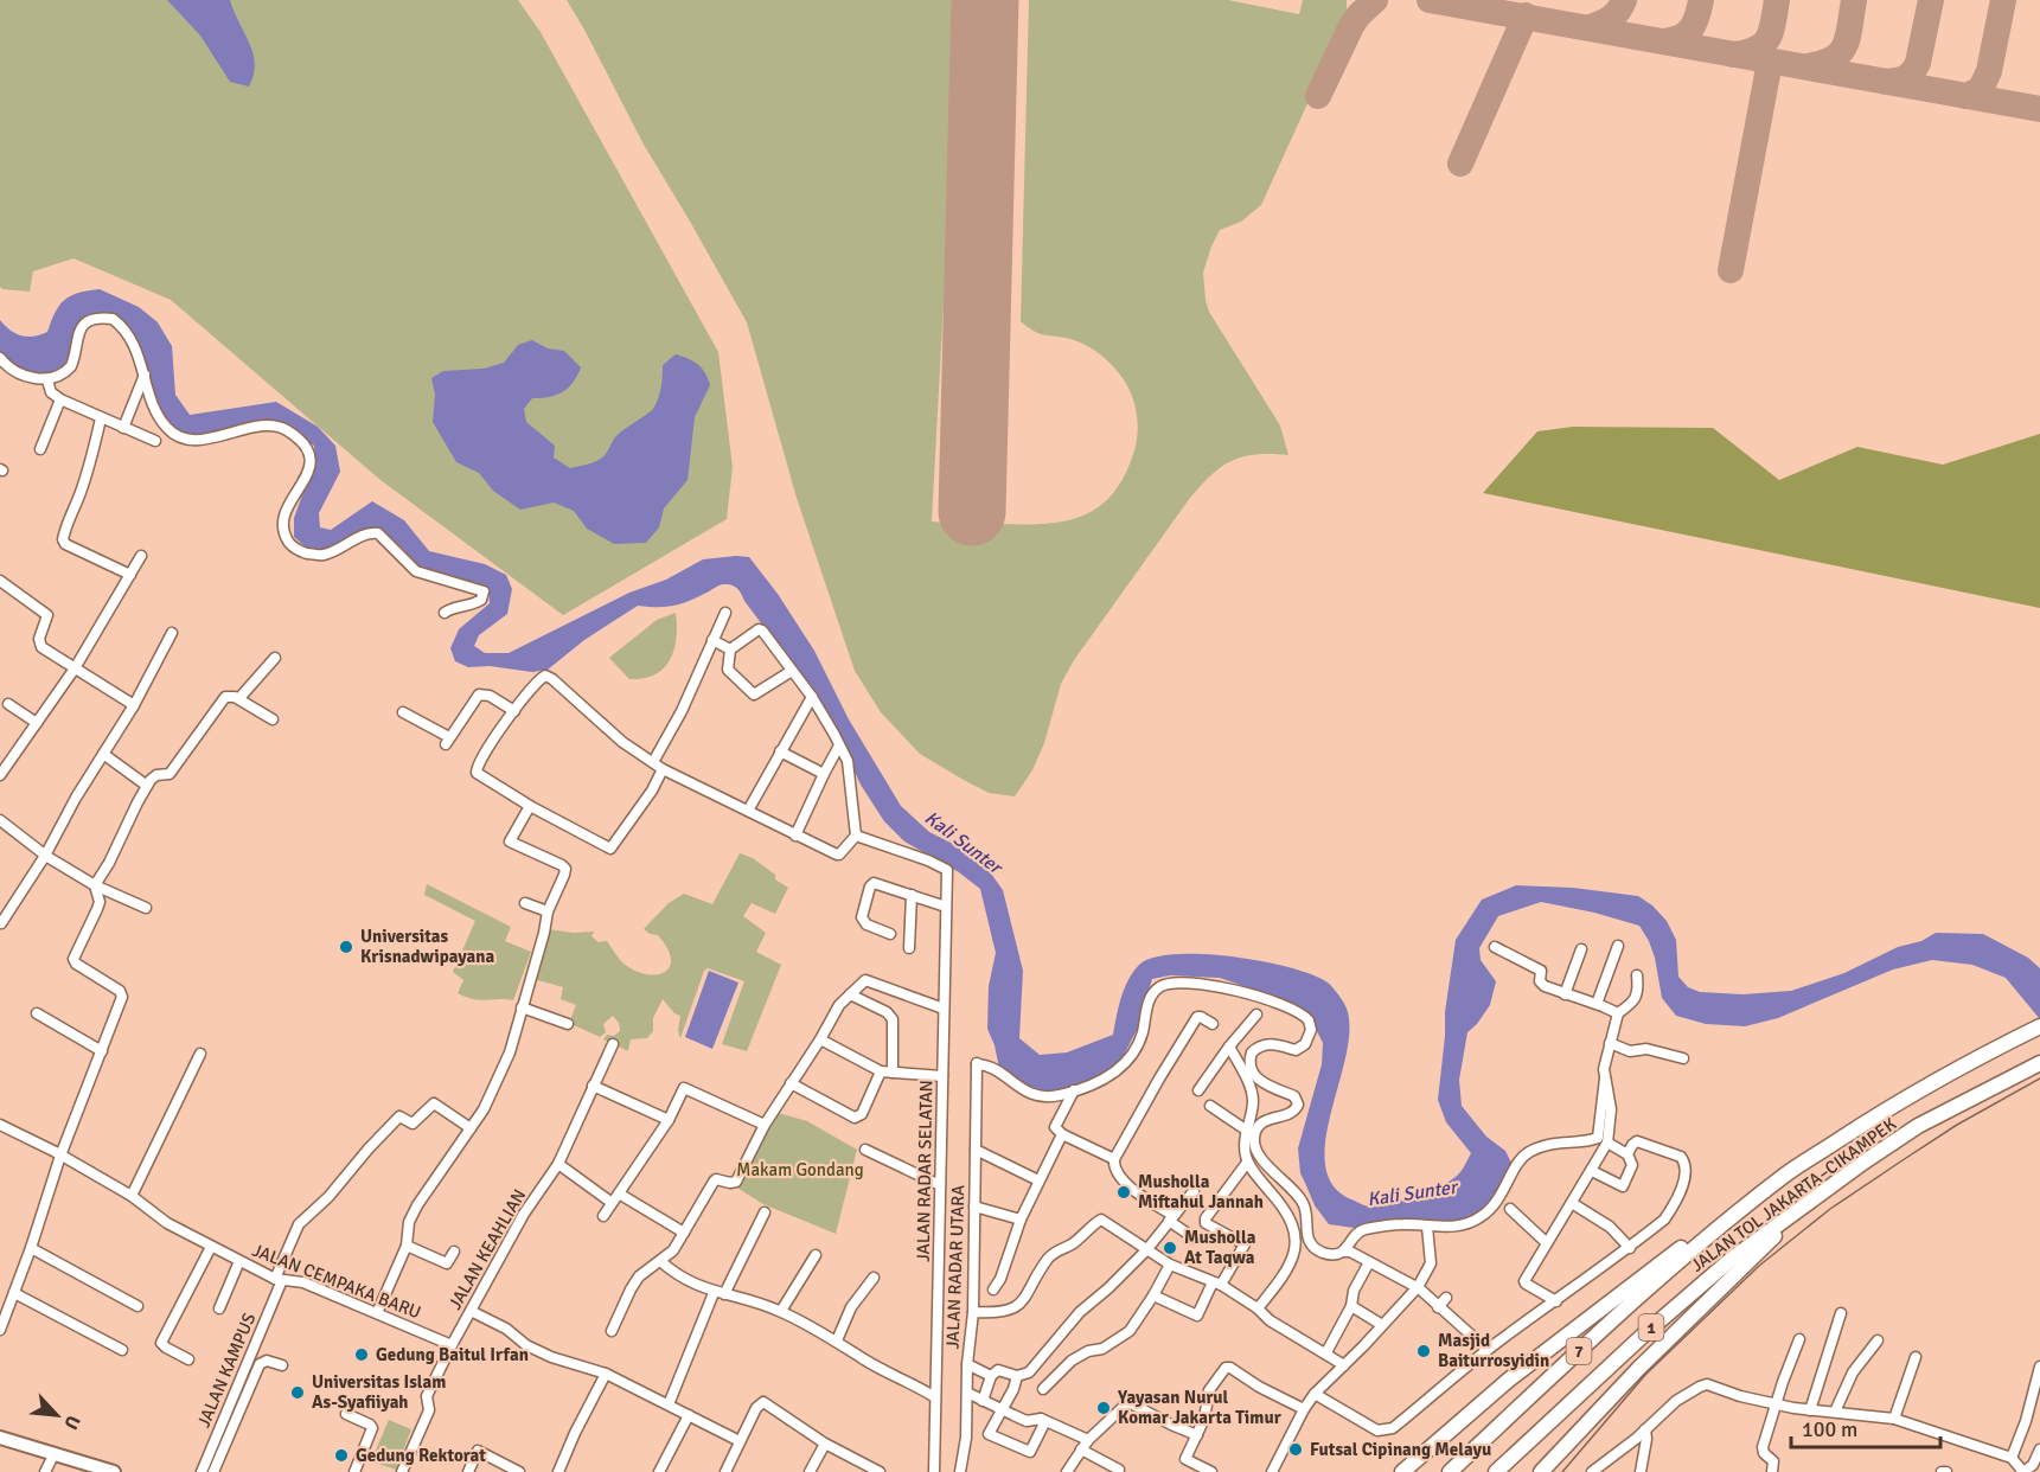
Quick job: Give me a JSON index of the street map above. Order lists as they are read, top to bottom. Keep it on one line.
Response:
{"streets":{"highway":["JALAN TOL JAKARTA–CIKAMPEK","1","7"],"street":["JALAN RADAR SELATAN","JALAN KEAHLIAN","JALAN RADAR UTARA","JALAN CEMPAKA BARU","JALAN KAMPUS"]},"crossings":[["JALAN KEAHLIAN","JALAN CEMPAKA BARU"],["JALAN CEMPAKA BARU","JALAN KAMPUS"]],"water":["Kali Sunter"],"parks":["Makam Gondang"],"places":["Universitas Krisnadwipayana","Musholla Miftahul Jannah","Musholla At Taqwa","Masjid Baiturrosyidin","Gedung Baitul Irfan","Universitas Islam As-Syafiiyah","Yayasan Nurul Komar Jakarta Timur","Futsal Cipinang Melayu","Gedung Rektorat"],"scale_bar":"100 m","north":"bottom right"}
